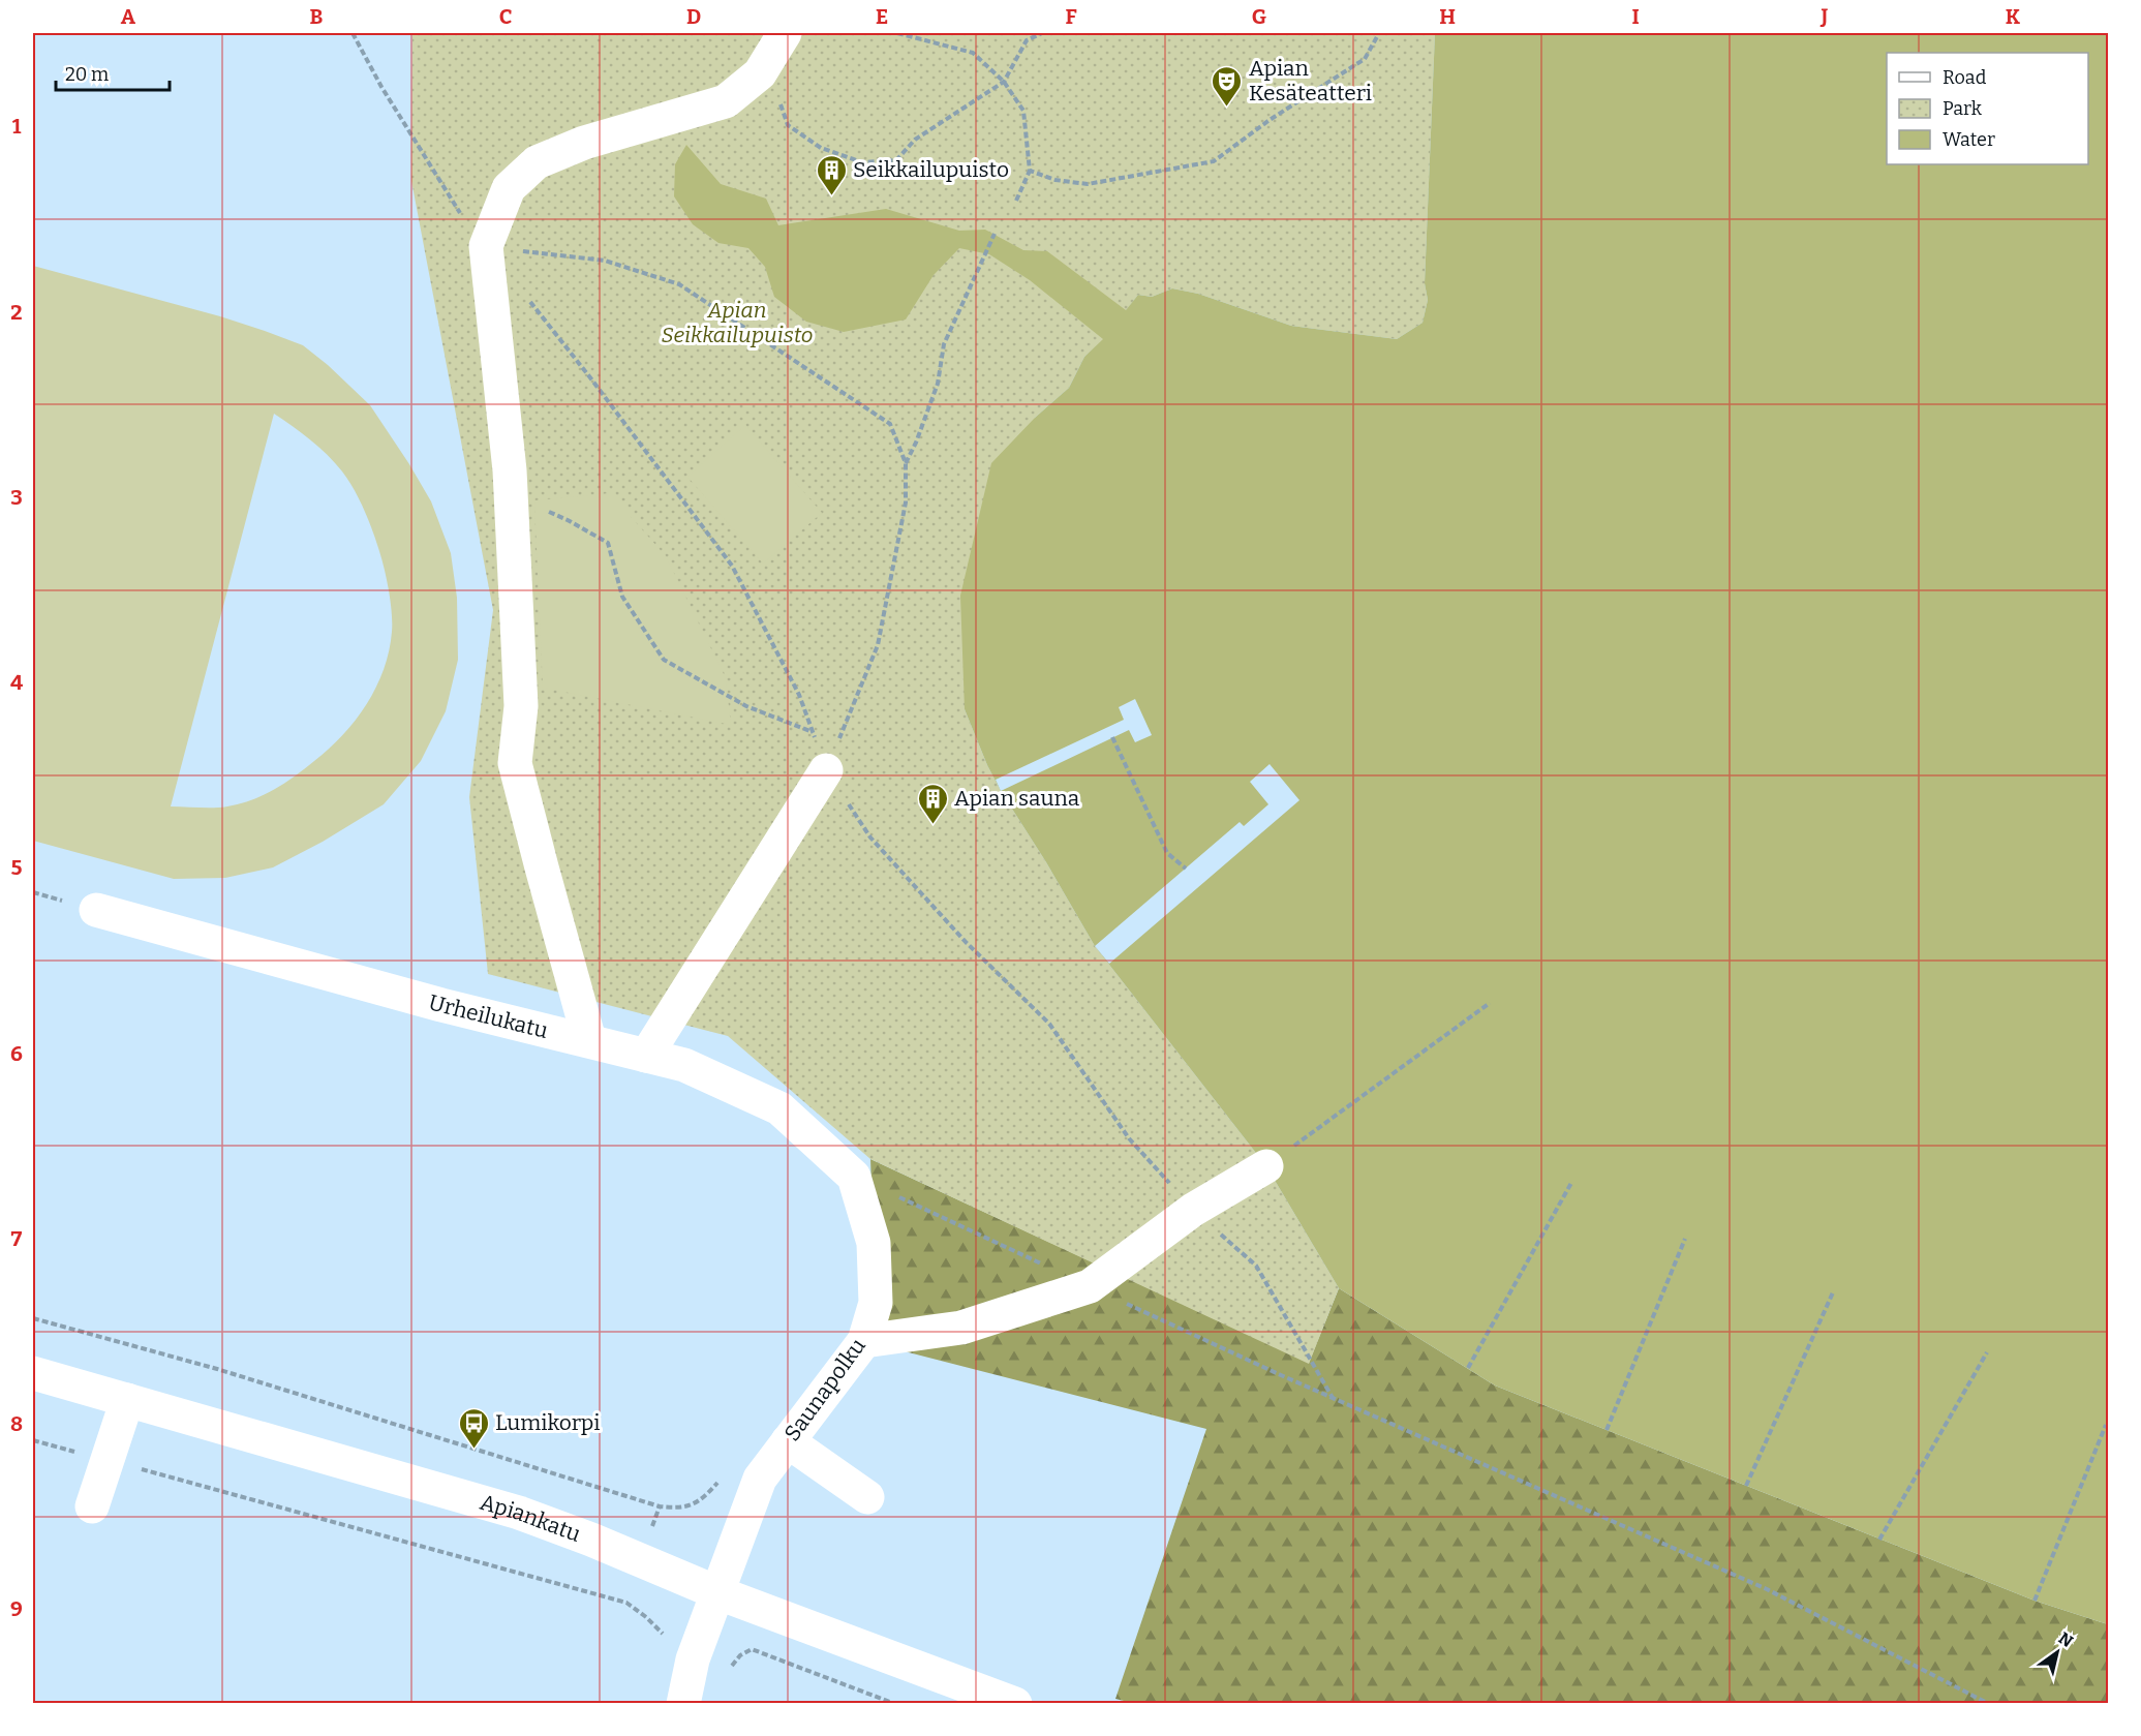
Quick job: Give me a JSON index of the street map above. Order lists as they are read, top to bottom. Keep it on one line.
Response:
{"streets":{"street":["Urheilukatu","Saunapolku","Apiankatu"]},"crossings":[["Urheilukatu","Saunapolku"],["Saunapolku","Apiankatu"]],"parks":["Apian Seikkailupuisto"],"places":{"theatre":["Apian Kesäteatteri"],"building":["Seikkailupuisto","Apian sauna"],"bus stop":["Lumikorpi"]},"legend":["Road","Park","Water"],"scale_bar":"20 m","north":"top right","grid":{"columns":["A","B","C","D","E","F","G","H","I","J","K"],"rows":["1","2","3","4","5","6","7","8","9"]}}
